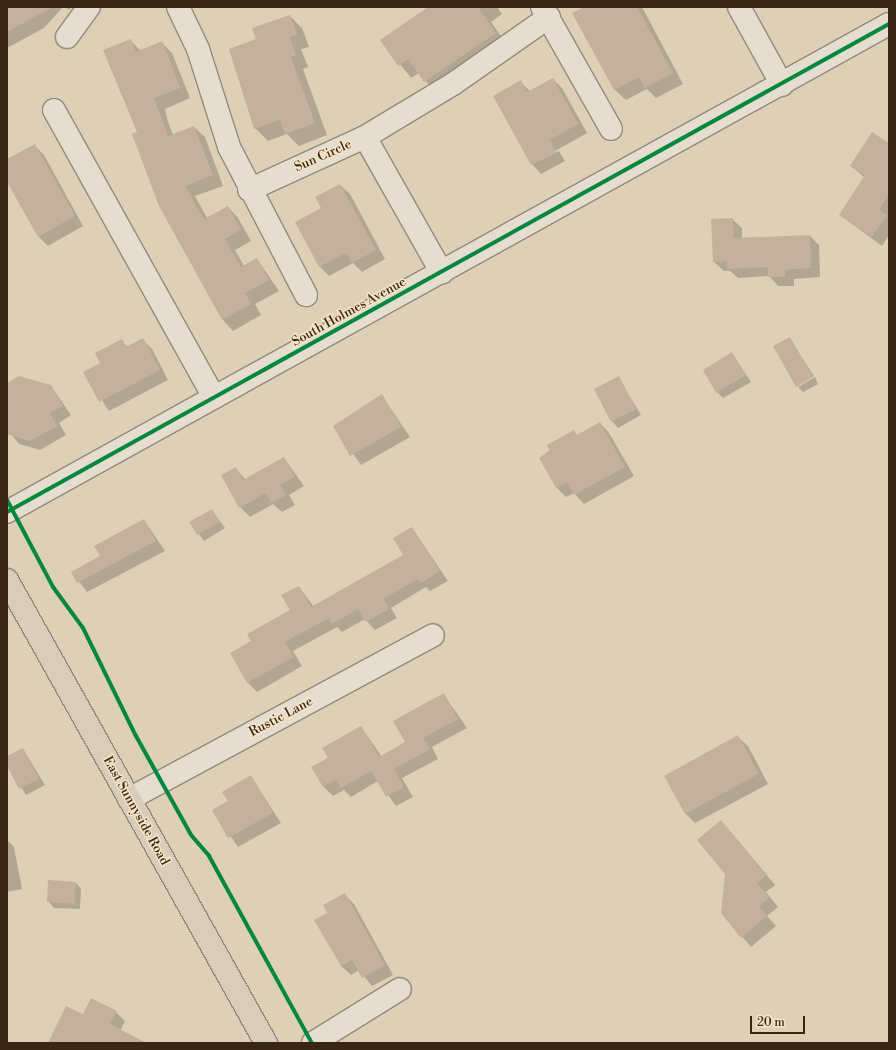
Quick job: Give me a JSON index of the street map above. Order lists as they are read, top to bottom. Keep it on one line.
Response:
{"streets":{"main road":["East Sunnyside Road"],"street":["Sun Circle","South Holmes Avenue","Rustic Lane"]},"crossings":[["Rustic Lane","East Sunnyside Road"]],"scale_bar":"20 m"}
